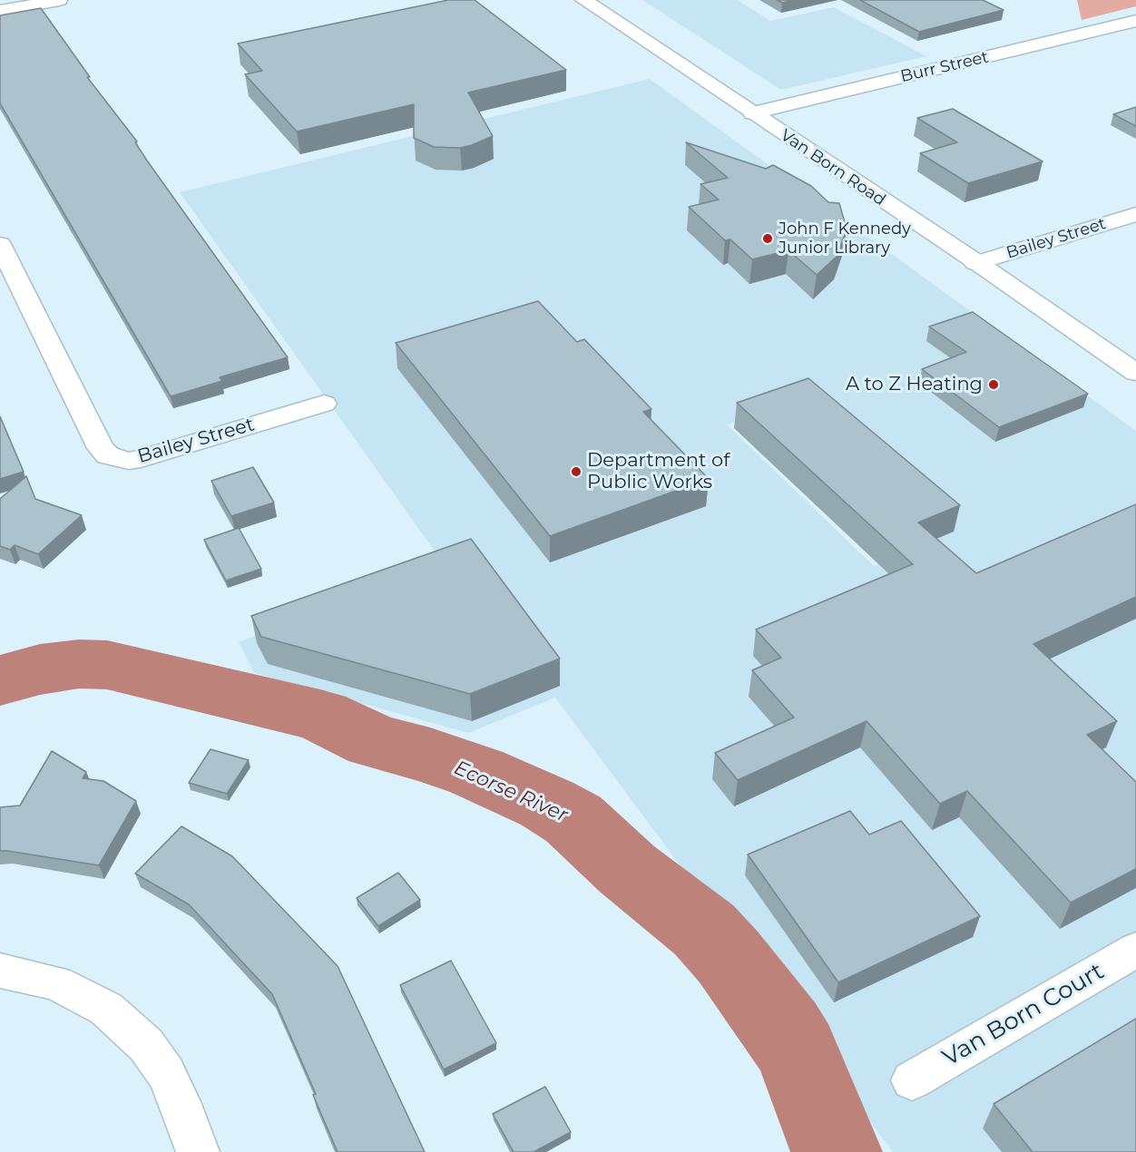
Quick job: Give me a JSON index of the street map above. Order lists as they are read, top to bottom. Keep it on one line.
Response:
{"streets":{"street":["Burr Street","Van Born Road","Bailey Street","Van Born Court"]},"crossings":[["Burr Street","Van Born Road"],["Van Born Road","Bailey Street"]],"water":["Ecorse River"],"places":["John F Kennedy Junior Library","A to Z Heating","Department of Public Works"]}
